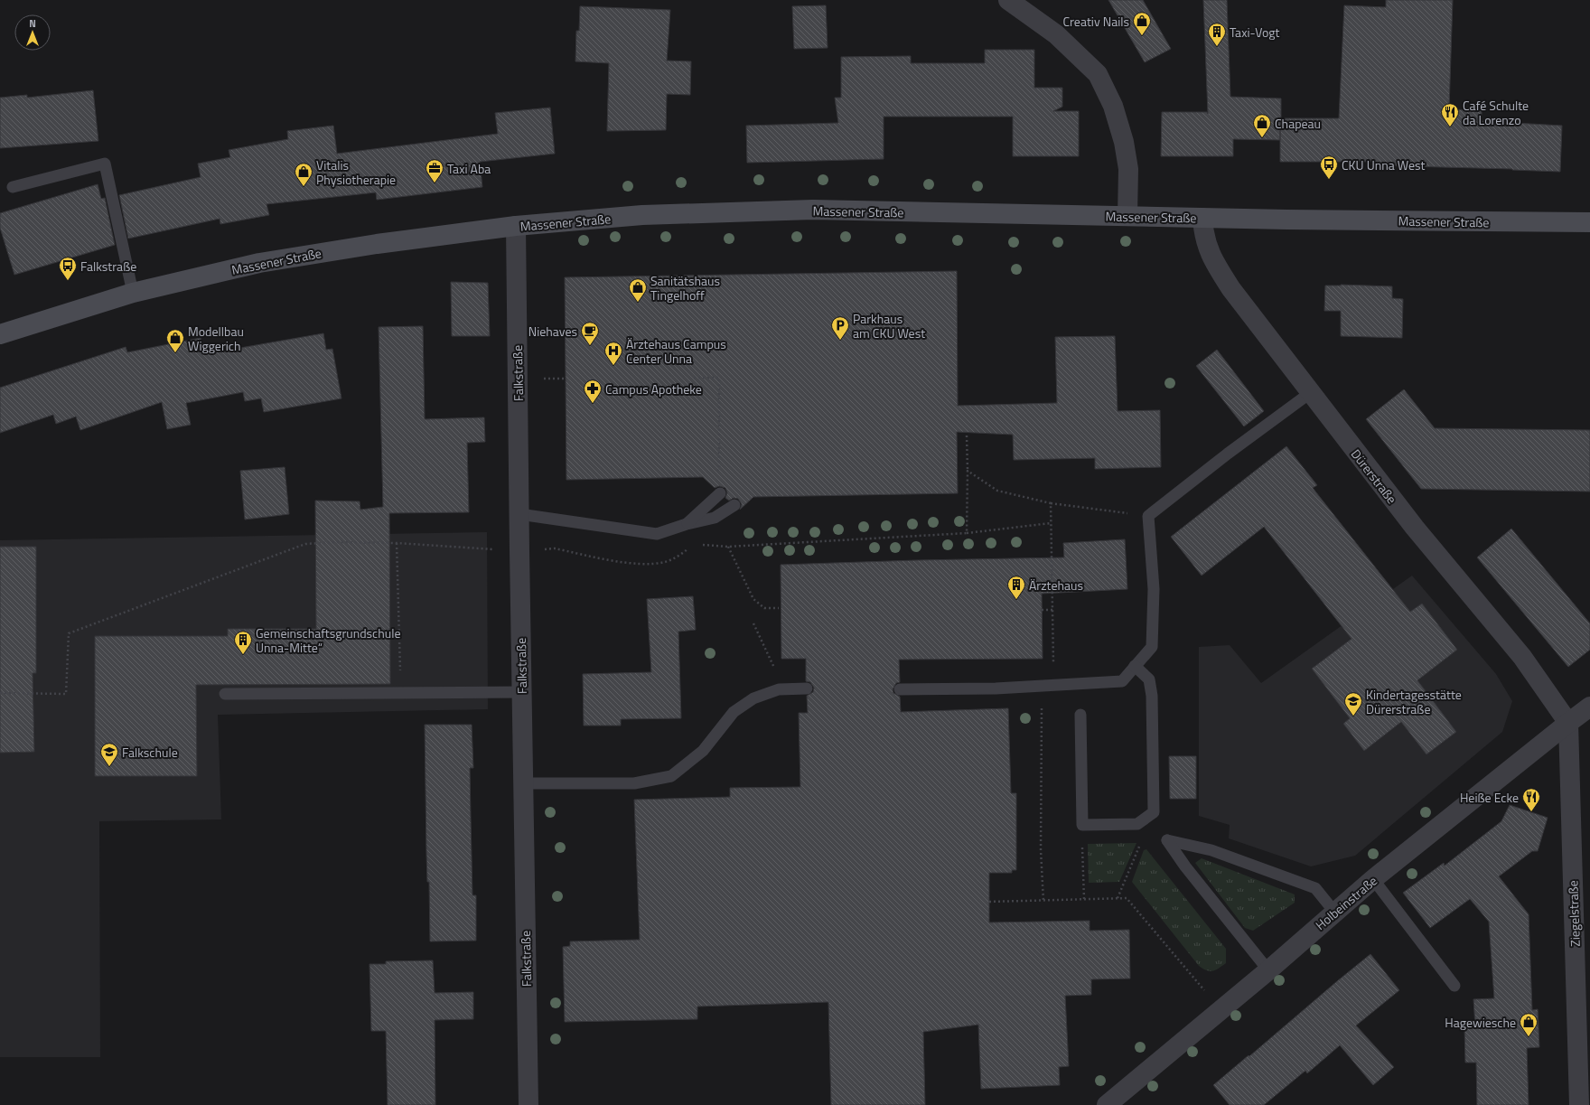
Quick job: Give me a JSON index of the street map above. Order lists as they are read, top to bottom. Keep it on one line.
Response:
{"streets":{"main road":["Massener Straße"],"street":["Falkstraße","Dürerstraße","Holbeinstraße","Ziegelstraße"]},"crossings":[["Massener Straße","Falkstraße"],["Massener Straße","Dürerstraße"],["Dürerstraße","Holbeinstraße"],["Dürerstraße","Ziegelstraße"],["Holbeinstraße","Ziegelstraße"]],"places":{"shop":["Creativ Nails","Chapeau","Vitalis Physiotherapie","Sanitätshaus Tingelhoff","Modellbau Wiggerich","Hagewiesche"],"building":["Taxi-Vogt","Ärztehaus","Gemeinschaftsgrundschule Unna-Mitte“"],"restaurant":["Café Schulte da Lorenzo","Heiße Ecke"],"bus stop":["CKU Unna West","Falkstraße"],"office":["Taxi Aba"],"parking":["Parkhaus am CKU West"],"cafe":["Niehaves"],"hospital":["Ärztehaus Campus Center Unna"],"pharmacy":["Campus Apotheke"],"school or university":["Kindertagesstätte Dürerstraße","Falkschule"]},"north":"top"}
